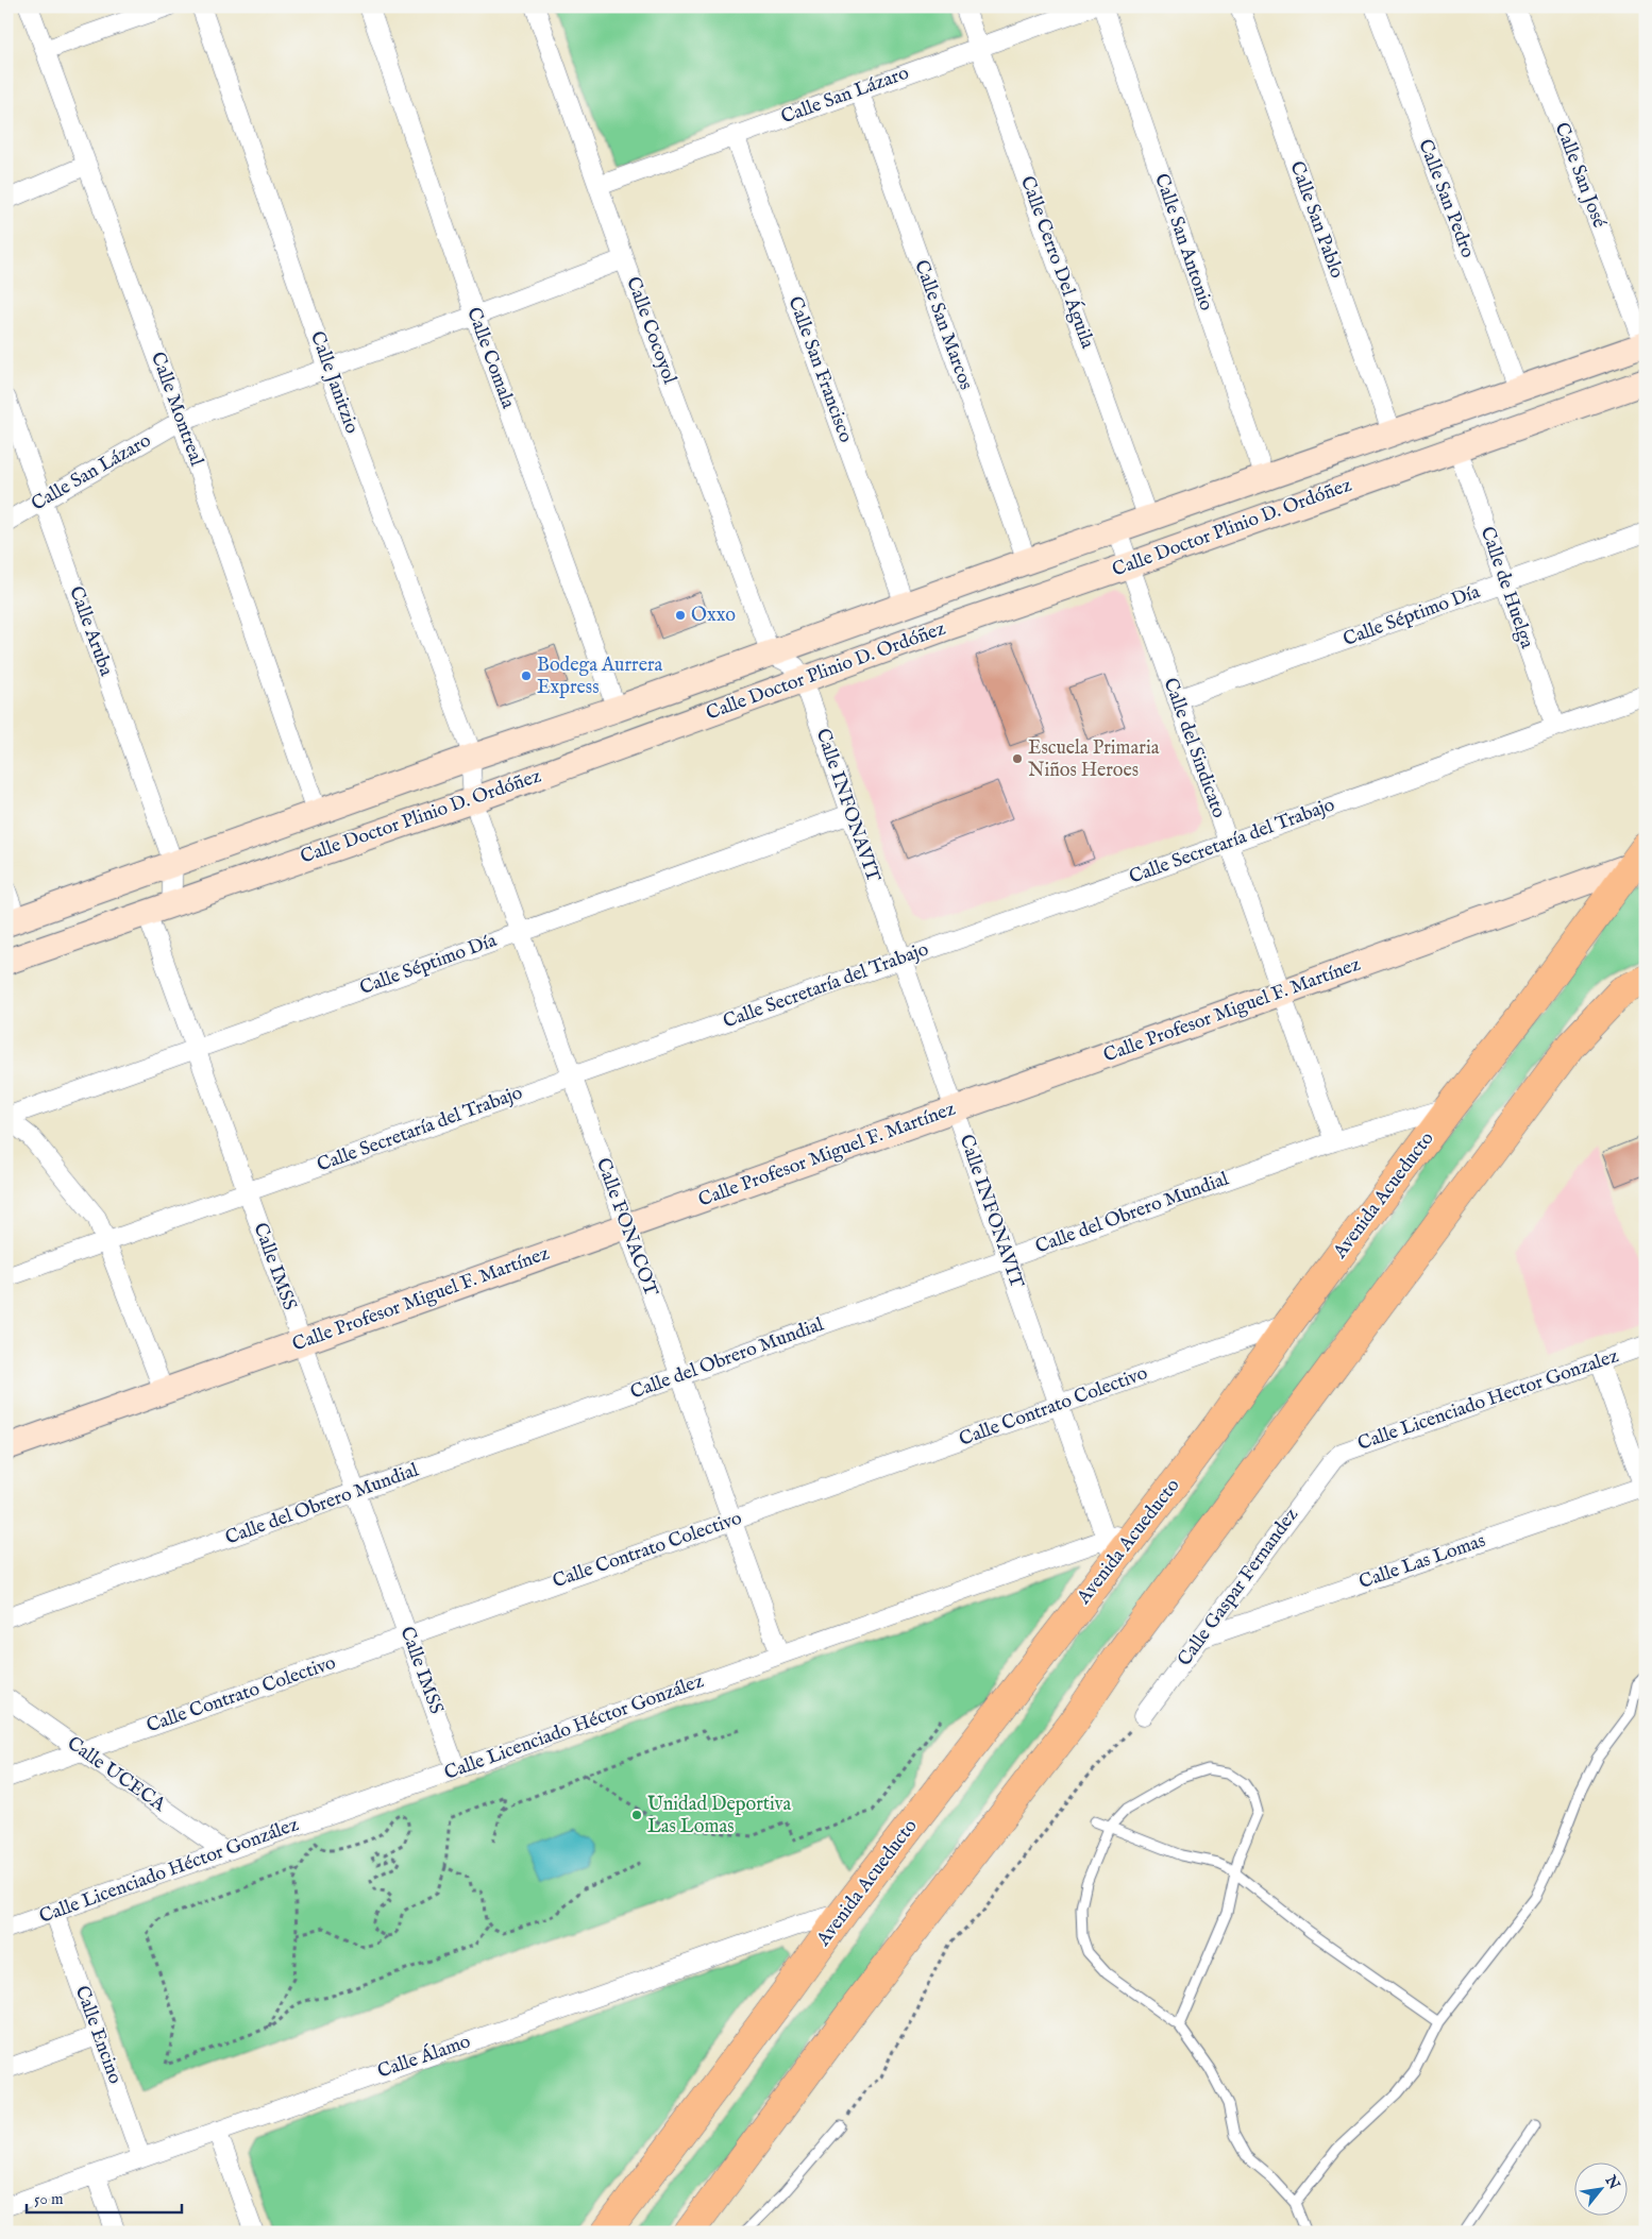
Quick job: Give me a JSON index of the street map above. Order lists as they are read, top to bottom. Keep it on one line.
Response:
{"streets":{"main road":["Avenida Acueducto"],"street":["Calle San Lázaro","Calle San José","Calle San Pedro","Calle San Pablo","Calle San Antonio","Calle Cerro Del Águila","Calle San Marcos","Calle Cocoyol","Calle Comala","Calle San Francisco","Calle Janitzio","Calle Montreal","Calle Doctor Plinio D. Ordóñez","Calle de Huelga","Calle Séptimo Día","Calle Aruba","Calle del Sindicato","Calle INFONAVIT","Calle Secretaría del Trabajo","Calle Profesor Miguel F. Martínez","Calle del Obrero Mundial","Calle FONACOT","Calle IMSS","Calle Licenciado Hector Gonzalez","Calle Contrato Colectivo","Calle Las Lomas","Calle Gaspar Fernandez","Calle Licenciado Héctor González","Calle UCECA","Calle Encino","Calle Álamo"]},"crossings":[["Calle San Lázaro","Calle Cerro Del Águila"],["Calle San Lázaro","Calle San Marcos"],["Calle San Lázaro","Calle Cocoyol"],["Calle San Lázaro","Calle Comala"],["Calle San Lázaro","Calle San Francisco"],["Calle San Lázaro","Calle Janitzio"],["Calle San Lázaro","Calle Montreal"],["Calle San Lázaro","Calle Aruba"],["Calle San José","Calle Doctor Plinio D. Ordóñez"],["Calle San Pedro","Calle Doctor Plinio D. Ordóñez"],["Calle San Pablo","Calle Doctor Plinio D. Ordóñez"],["Calle San Antonio","Calle Doctor Plinio D. Ordóñez"],["Calle Cerro Del Águila","Calle Doctor Plinio D. Ordóñez"],["Calle San Marcos","Calle Doctor Plinio D. Ordóñez"],["Calle Cocoyol","Calle Doctor Plinio D. Ordóñez"],["Calle Comala","Calle Doctor Plinio D. Ordóñez"],["Calle San Francisco","Calle Doctor Plinio D. Ordóñez"],["Calle Janitzio","Calle Doctor Plinio D. Ordóñez"],["Calle Janitzio","Calle FONACOT"],["Calle Montreal","Calle Doctor Plinio D. Ordóñez"],["Calle Doctor Plinio D. Ordóñez","Calle de Huelga"],["Calle Doctor Plinio D. Ordóñez","Calle Aruba"],["Calle Doctor Plinio D. Ordóñez","Calle del Sindicato"],["Calle Doctor Plinio D. Ordóñez","Calle INFONAVIT"],["Calle Doctor Plinio D. Ordóñez","Calle FONACOT"],["Calle Doctor Plinio D. Ordóñez","Calle IMSS"],["Calle de Huelga","Calle Séptimo Día"],["Calle de Huelga","Calle Secretaría del Trabajo"],["Calle Séptimo Día","Calle del Sindicato"],["Calle Séptimo Día","Calle INFONAVIT"],["Calle Séptimo Día","Calle FONACOT"],["Calle Séptimo Día","Calle IMSS"],["Calle del Sindicato","Calle Secretaría del Trabajo"],["Calle del Sindicato","Calle Profesor Miguel F. Martínez"],["Calle del Sindicato","Calle del Obrero Mundial"],["Calle INFONAVIT","Calle Secretaría del Trabajo"],["Calle INFONAVIT","Calle Profesor Miguel F. Martínez"],["Calle INFONAVIT","Avenida Acueducto"],["Calle INFONAVIT","Calle del Obrero Mundial"],["Calle INFONAVIT","Calle Contrato Colectivo"],["Calle INFONAVIT","Calle Licenciado Héctor González"],["Calle Secretaría del Trabajo","Calle FONACOT"],["Calle Secretaría del Trabajo","Calle IMSS"],["Calle Profesor Miguel F. Martínez","Avenida Acueducto"],["Calle Profesor Miguel F. Martínez","Calle FONACOT"],["Calle Profesor Miguel F. Martínez","Calle IMSS"],["Avenida Acueducto","Calle del Obrero Mundial"],["Avenida Acueducto","Calle Contrato Colectivo"],["Avenida Acueducto","Calle Licenciado Héctor González"],["Avenida Acueducto","Calle Álamo"],["Calle del Obrero Mundial","Calle FONACOT"],["Calle del Obrero Mundial","Calle IMSS"],["Calle FONACOT","Calle Contrato Colectivo"],["Calle FONACOT","Calle Licenciado Héctor González"],["Calle IMSS","Calle Contrato Colectivo"],["Calle IMSS","Calle Licenciado Héctor González"],["Calle Licenciado Hector Gonzalez","Calle Gaspar Fernandez"],["Calle Contrato Colectivo","Calle UCECA"],["Calle Las Lomas","Calle Gaspar Fernandez"],["Calle Licenciado Héctor González","Calle UCECA"],["Calle Licenciado Héctor González","Calle Encino"],["Calle Encino","Calle Álamo"]],"places":["Oxxo","Bodega Aurrera Express","Escuela Primaria Niños Heroes","Unidad Deportiva Las Lomas"],"scale_bar":"50 m","north":"top right"}
